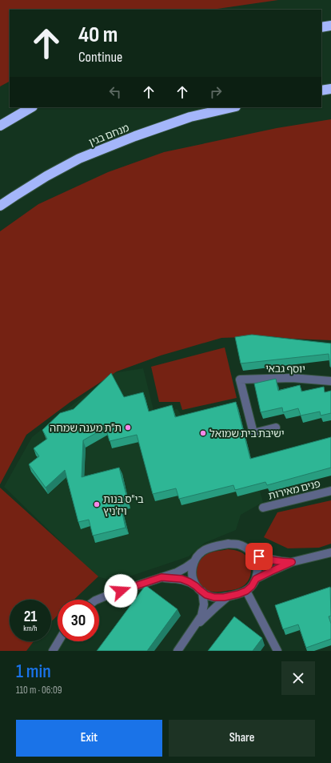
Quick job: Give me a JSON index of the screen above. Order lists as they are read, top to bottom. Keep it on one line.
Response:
{"streets":{"highway":["מנחם בגין"],"street":["יוסף גבאי","פנים מאירות"]},"places":["ת\"ת מענה שמחה","ישיבת בית שמואל","בי\"ס בנות ויז'ניץ"],"page":{"turn":["40 m","Continue"],"speed":"21 km/h","limit":"30","heading":["1 min","110 m · 06:09"],"buttons":["Exit","Share"]}}
